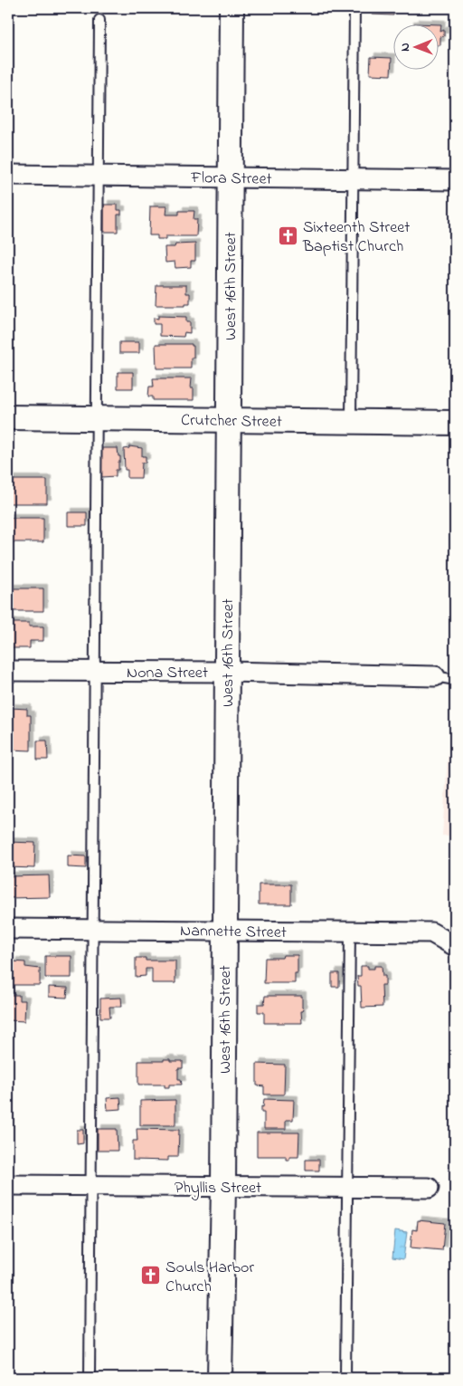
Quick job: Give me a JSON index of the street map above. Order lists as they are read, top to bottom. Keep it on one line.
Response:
{"streets":{"street":["Flora Street","West 16th Street","Crutcher Street","Nona Street","Nannette Street","Phyllis Street"]},"crossings":[["Flora Street","West 16th Street"],["West 16th Street","Crutcher Street"],["West 16th Street","Nona Street"],["West 16th Street","Nannette Street"],["West 16th Street","Phyllis Street"]],"places":{"church":["Sixteenth Street Baptist Church","Souls Harbor Church"]},"north":"left"}
